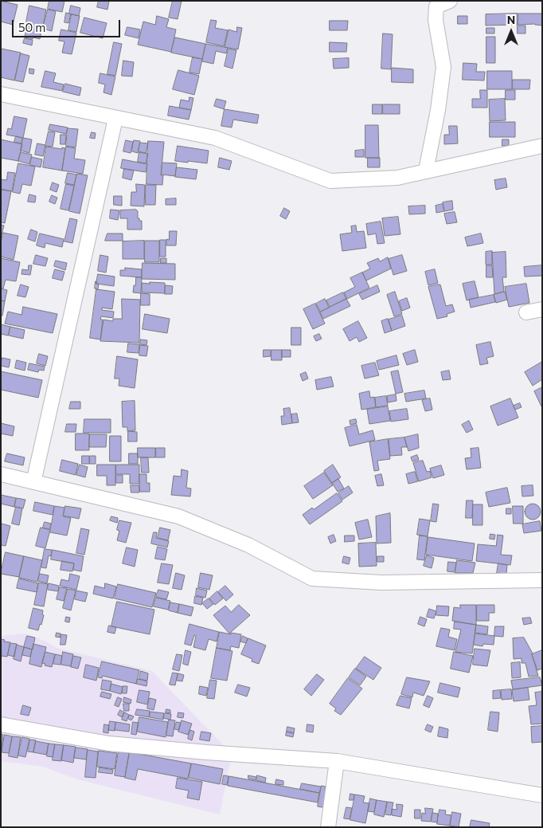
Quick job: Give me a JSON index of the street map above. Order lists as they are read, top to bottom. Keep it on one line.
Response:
{"scale_bar":"50 m","north":"top"}
